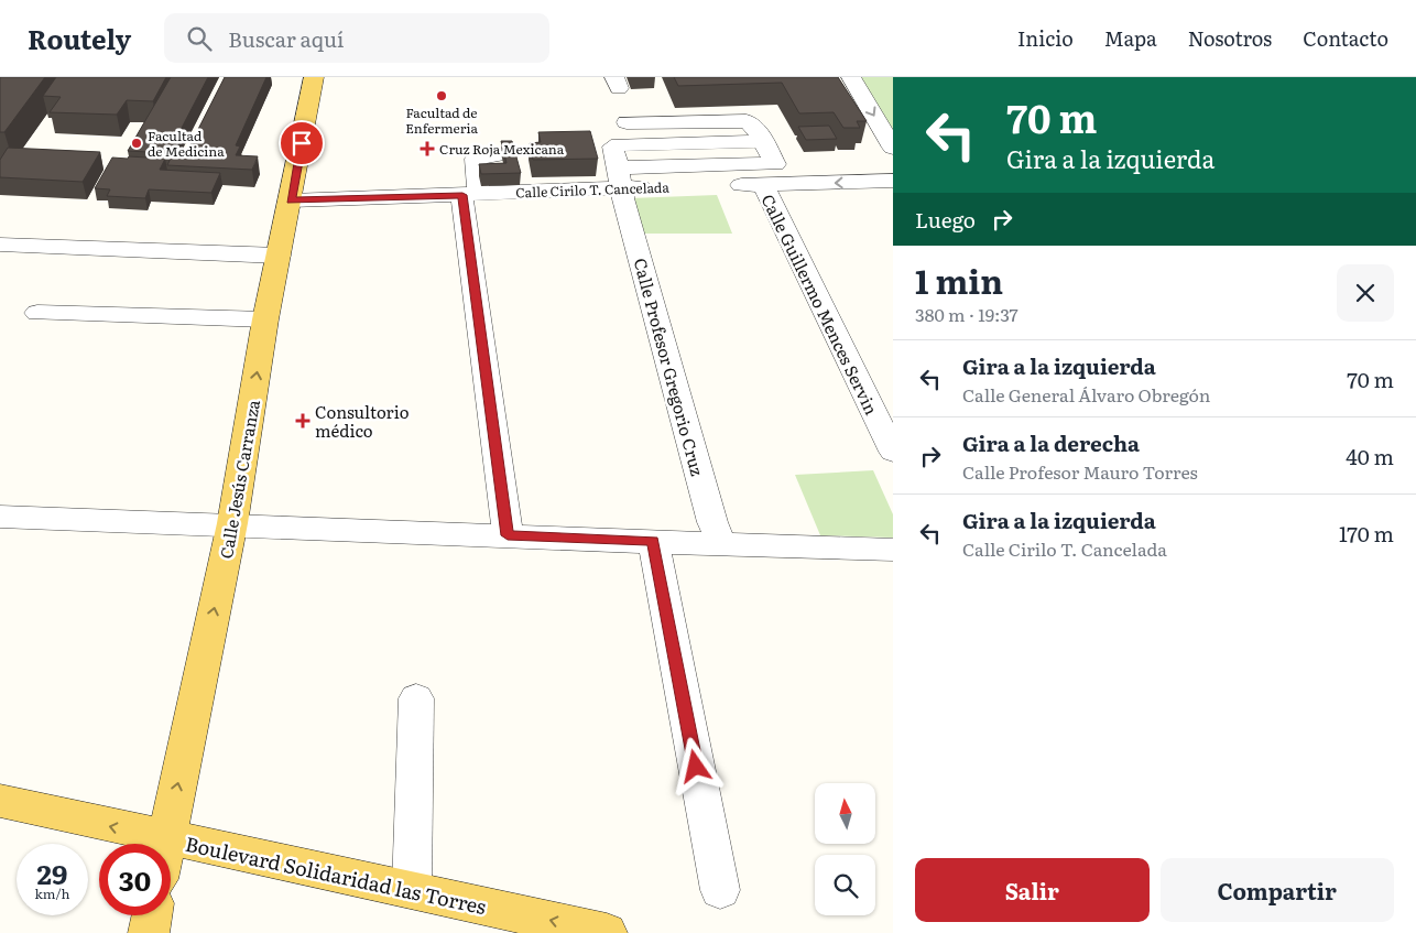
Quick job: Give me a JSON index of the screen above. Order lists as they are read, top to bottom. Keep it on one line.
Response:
{"streets":{"main road":["Calle Jesús Carranza","Boulevard Solidaridad las Torres"],"street":["Calle Cirilo T. Cancelada","Calle Guillermo Mences Servin","Calle Profesor Gregorio Cruz"]},"crossings":[["Calle Cirilo T. Cancelada","Calle Guillermo Mences Servin"],["Calle Cirilo T. Cancelada","Calle Profesor Gregorio Cruz"],["Calle Cirilo T. Cancelada","Calle Jesús Carranza"],["Calle Jesús Carranza","Boulevard Solidaridad las Torres"]],"one_way":["Calle Jesús Carranza","Boulevard Solidaridad las Torres"],"places":{"other":["Facultad de Enfermeria","Facultad de Medicina"],"health":["Cruz Roja Mexicana","Consultorio médico"]},"north":"top","page":{"header":"Routely","search":"Buscar aquí","nav":["Inicio","Mapa","Nosotros","Contacto"],"turn":["70 m","Gira a la izquierda"],"then":"Luego","heading":["1 min","380 m · 19:37"],"list":[{"name":"Gira a la izquierda","note":"Calle General Álvaro Obregón","value":"70 m"},{"name":"Gira a la derecha","note":"Calle Profesor Mauro Torres","value":"40 m"},{"name":"Gira a la izquierda","note":"Calle Cirilo T. Cancelada","value":"170 m"}],"speed":"29 km/h","limit":"30","buttons":["Salir","Compartir"]}}
